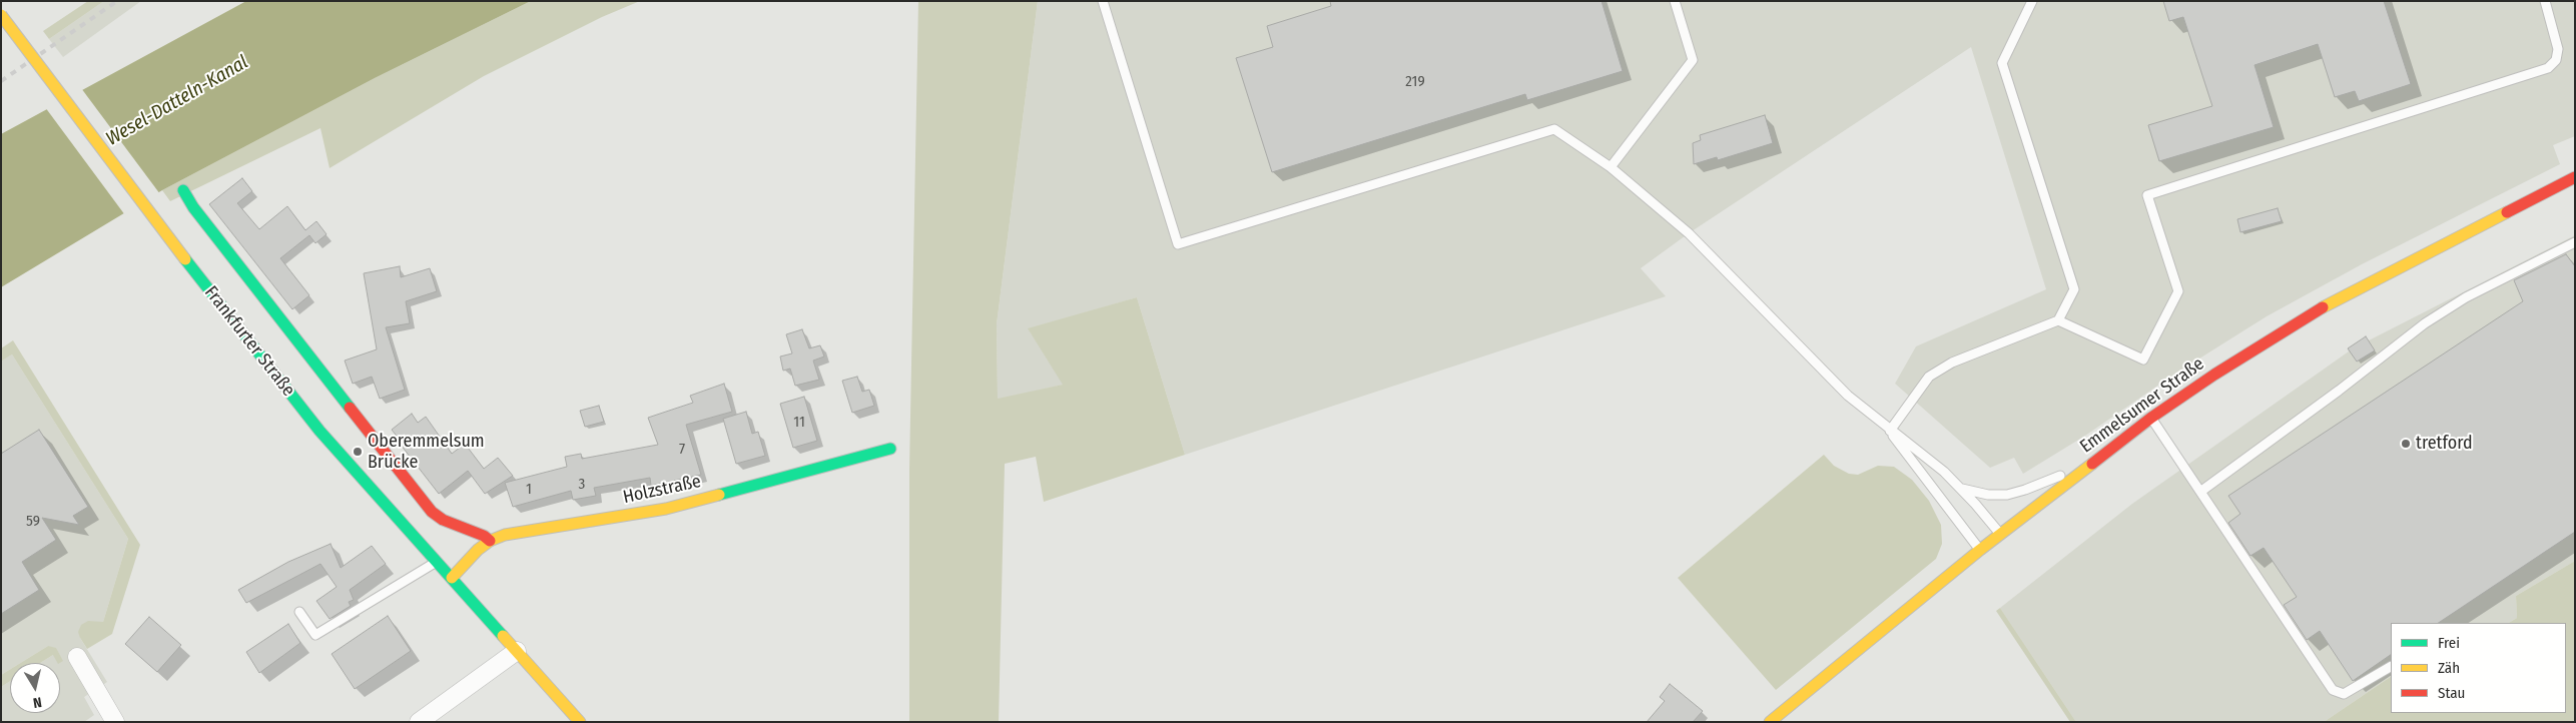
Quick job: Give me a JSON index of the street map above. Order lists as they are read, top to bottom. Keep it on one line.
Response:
{"streets":{"street":["Frankfurter Straße","Emmelsumer Straße","Holzstraße"]},"crossings":[["Frankfurter Straße","Holzstraße"]],"water":["Wesel-Datteln-Kanal"],"places":["tretford","Oberemmelsum Brücke"],"house_numbers":["219","11","7","3","1","59"],"legend":["Frei","Zäh","Stau"],"north":"bottom"}
